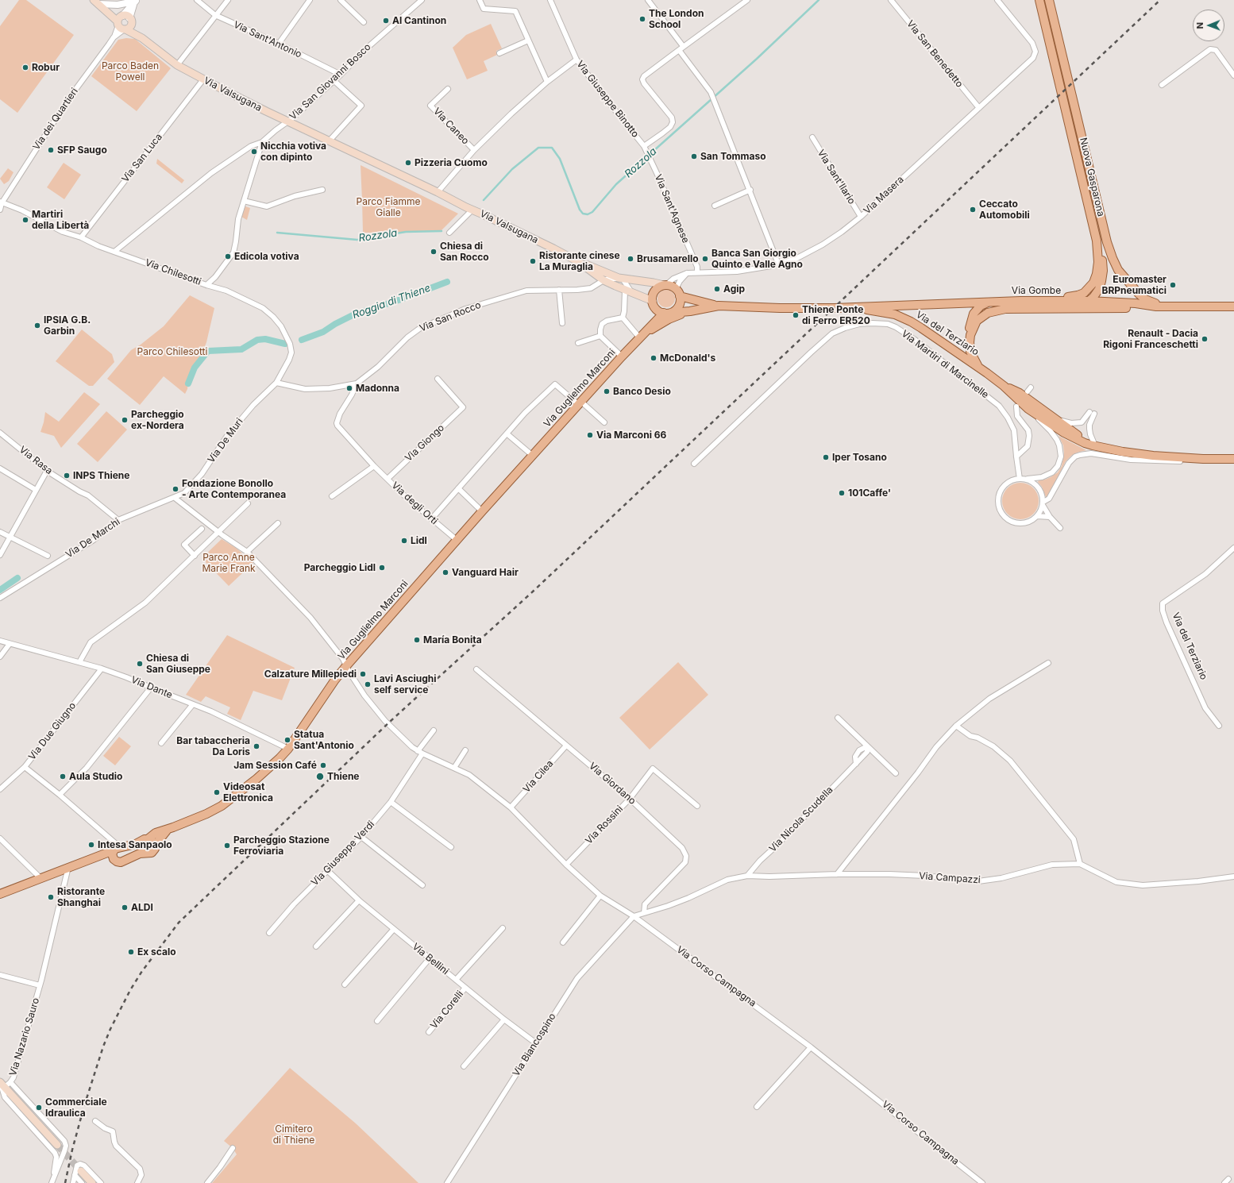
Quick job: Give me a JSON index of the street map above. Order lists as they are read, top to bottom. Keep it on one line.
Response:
{"streets":{"main road":["Via Valsugana","Nuova Gasparona","Via Gombe","Via del Terziario","Via Guglielmo Marconi"],"street":["Via Sant'Antonio","Via San Benedetto","Via San Giovanni Bosco","Via Giuseppe Binotto","Via dei Quartieri","Via Caneo","Via San Luca","Via Sant'Ilario","Via Masera","Via Sant'Agnese","Via Chilesotti","Via San Rocco","Via Martiri di Marcinelle","Via De Muri","Via Giongo","Via Rasa","Via degli Orti","Via De Marchi","Via Dante","Via Due Giugno","Via Cilea","Via Giordano","Via Nicola Scudella","Via Rossini","Via Giuseppe Verdi","Via Campazzi","Via Bellini","Via Corso Campagna","Via Corelli","Via Nazario Sauro","Via Biancospino"]},"crossings":[["Via Sant'Antonio","Via San Giovanni Bosco"],["Via San Benedetto","Via Masera"],["Via San Giovanni Bosco","Via Valsugana"],["Via San Giovanni Bosco","Via Chilesotti"],["Via Valsugana","Via dei Quartieri"],["Via Valsugana","Via San Luca"],["Via Valsugana","Via Masera"],["Via Valsugana","Via San Rocco"],["Via Valsugana","Via Guglielmo Marconi"],["Via Giuseppe Binotto","Via Sant'Agnese"],["Via dei Quartieri","Via Chilesotti"],["Via San Luca","Via Chilesotti"],["Via Sant'Ilario","Via Masera"],["Nuova Gasparona","Via Gombe"],["Via Masera","Via Sant'Agnese"],["Via Masera","Via Guglielmo Marconi"],["Via Chilesotti","Via San Rocco"],["Via Chilesotti","Via De Muri"],["Via Gombe","Via del Terziario"],["Via Gombe","Via Guglielmo Marconi"],["Via San Rocco","Via De Muri"],["Via San Rocco","Via degli Orti"],["Via del Terziario","Via Martiri di Marcinelle"],["Via Guglielmo Marconi","Via degli Orti"],["Via Guglielmo Marconi","Via Dante"],["Via Guglielmo Marconi","Via Corso Campagna"],["Via Guglielmo Marconi","Via Nazario Sauro"],["Via De Muri","Via De Marchi"],["Via De Muri","Via Corso Campagna"],["Via Giongo","Via degli Orti"],["Via Rasa","Via De Marchi"],["Via De Marchi","Via Corso Campagna"],["Via Dante","Via Due Giugno"],["Via Cilea","Via Giordano"],["Via Cilea","Via Corso Campagna"],["Via Giordano","Via Rossini"],["Via Giordano","Via Campazzi"],["Via Nicola Scudella","Via Campazzi"],["Via Rossini","Via Corso Campagna"],["Via Giuseppe Verdi","Via Bellini"],["Via Giuseppe Verdi","Via Corso Campagna"],["Via Campazzi","Via Corso Campagna"],["Via Campazzi","Via Biancospino"],["Via Bellini","Via Corelli"],["Via Bellini","Via Biancospino"],["Via Corso Campagna","Via Biancospino"]],"water":["Rozzola","Roggia di Thiene"],"parks":["Parco Baden Powell","Parco Fiamme Gialle","Parco Chilesotti","Parco Anne Marie Frank","Cimitero di Thiene"],"places":["The London School","Al Cantinon","Robur","SFP Saugo","Nicchia votiva con dipinto","San Tommaso","Pizzeria Cuomo","Ceccato Automobili","Martiri della Libertà","Chiesa di San Rocco","Edicola votiva","Brusamarello","Banca San Giorgio Quinto e Valle Agno","Ristorante cinese La Muraglia","Euromaster BRPneumatici","Agip","Thiene Ponte di Ferro ER520","IPSIA G.B. Garbin","Renault - Dacia Rigoni Franceschetti","McDonald's","Madonna","Banco Desio","Parcheggio ex-Nordera","Via Marconi 66","Iper Tosano","INPS Thiene","Fondazione Bonollo - Arte Contemporanea","101Caffe'","Lidl","Parcheggio Lidl","Vanguard Hair","María Bonita","Chiesa di San Giuseppe","Calzature Millepiedi","Lavi Asciughi self service","Statua Sant'Antonio","Bar tabaccheria Da Loris","Jam Session Café","Aula Studio","Thiene","Videosat Elettronica","Intesa Sanpaolo","Parcheggio Stazione Ferroviaria","Ristorante Shanghai","ALDI","Ex scalo","Commerciale Idraulica"],"north":"left"}
